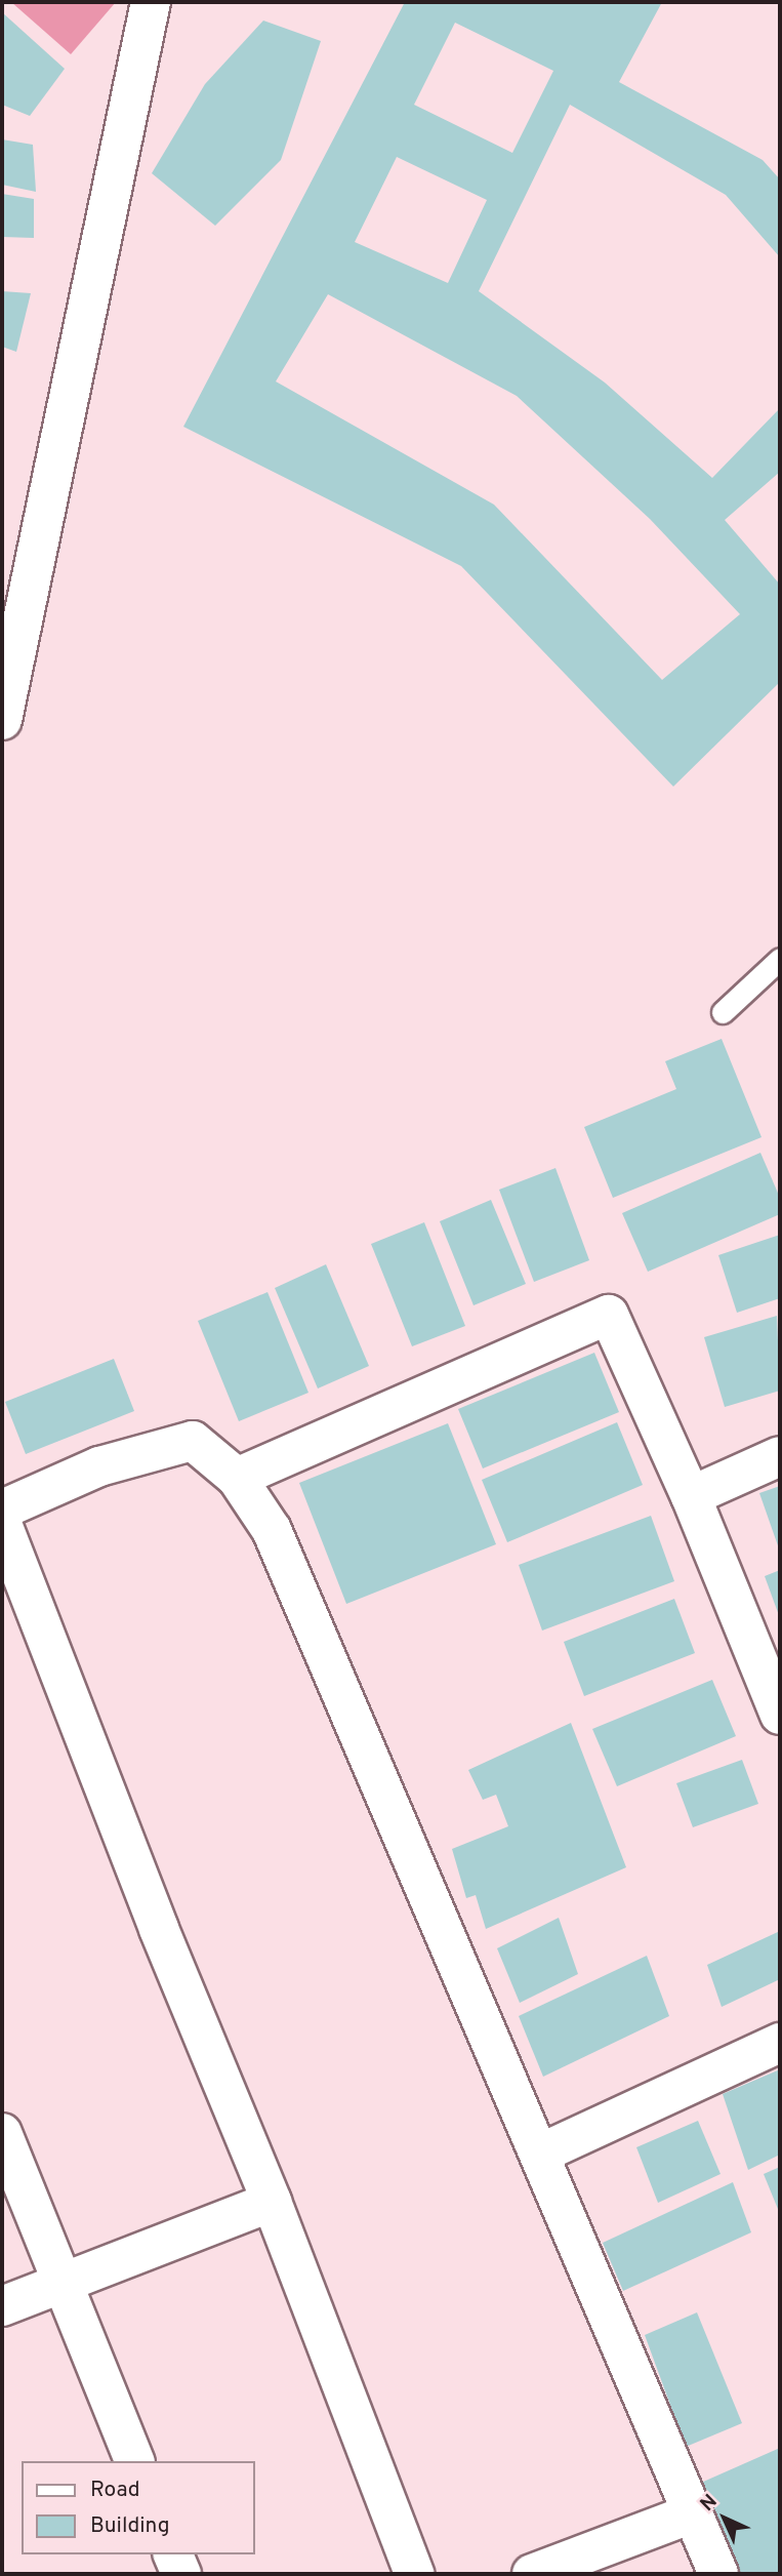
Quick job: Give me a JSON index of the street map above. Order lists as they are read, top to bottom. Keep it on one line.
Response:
{"legend":["Road","Building"],"north":"top left"}
